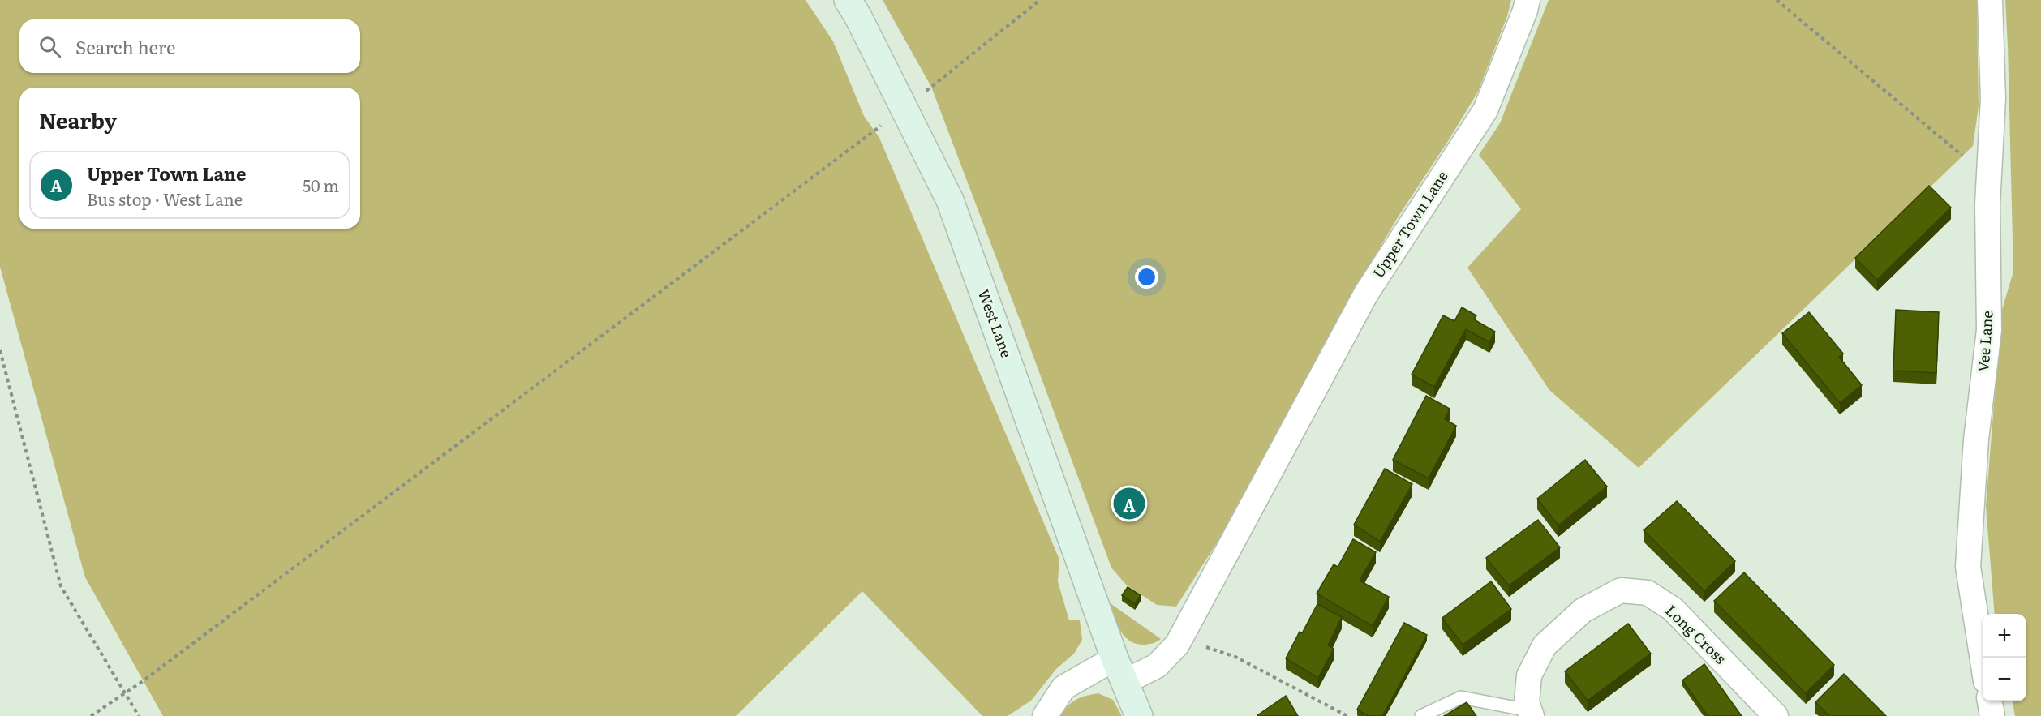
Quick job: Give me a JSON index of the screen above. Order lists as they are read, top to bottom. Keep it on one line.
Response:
{"streets":{"street":["Upper Town Lane","West Lane","Vee Lane","Long Cross"]},"crossings":[["Upper Town Lane","West Lane"]],"page":{"search":"Search here","heading":"Nearby","list":[{"mark":"A","name":"Upper Town Lane","note":"Bus stop · West Lane","value":"50 m"}],"pins":"A","map_buttons":["+","−"]}}
